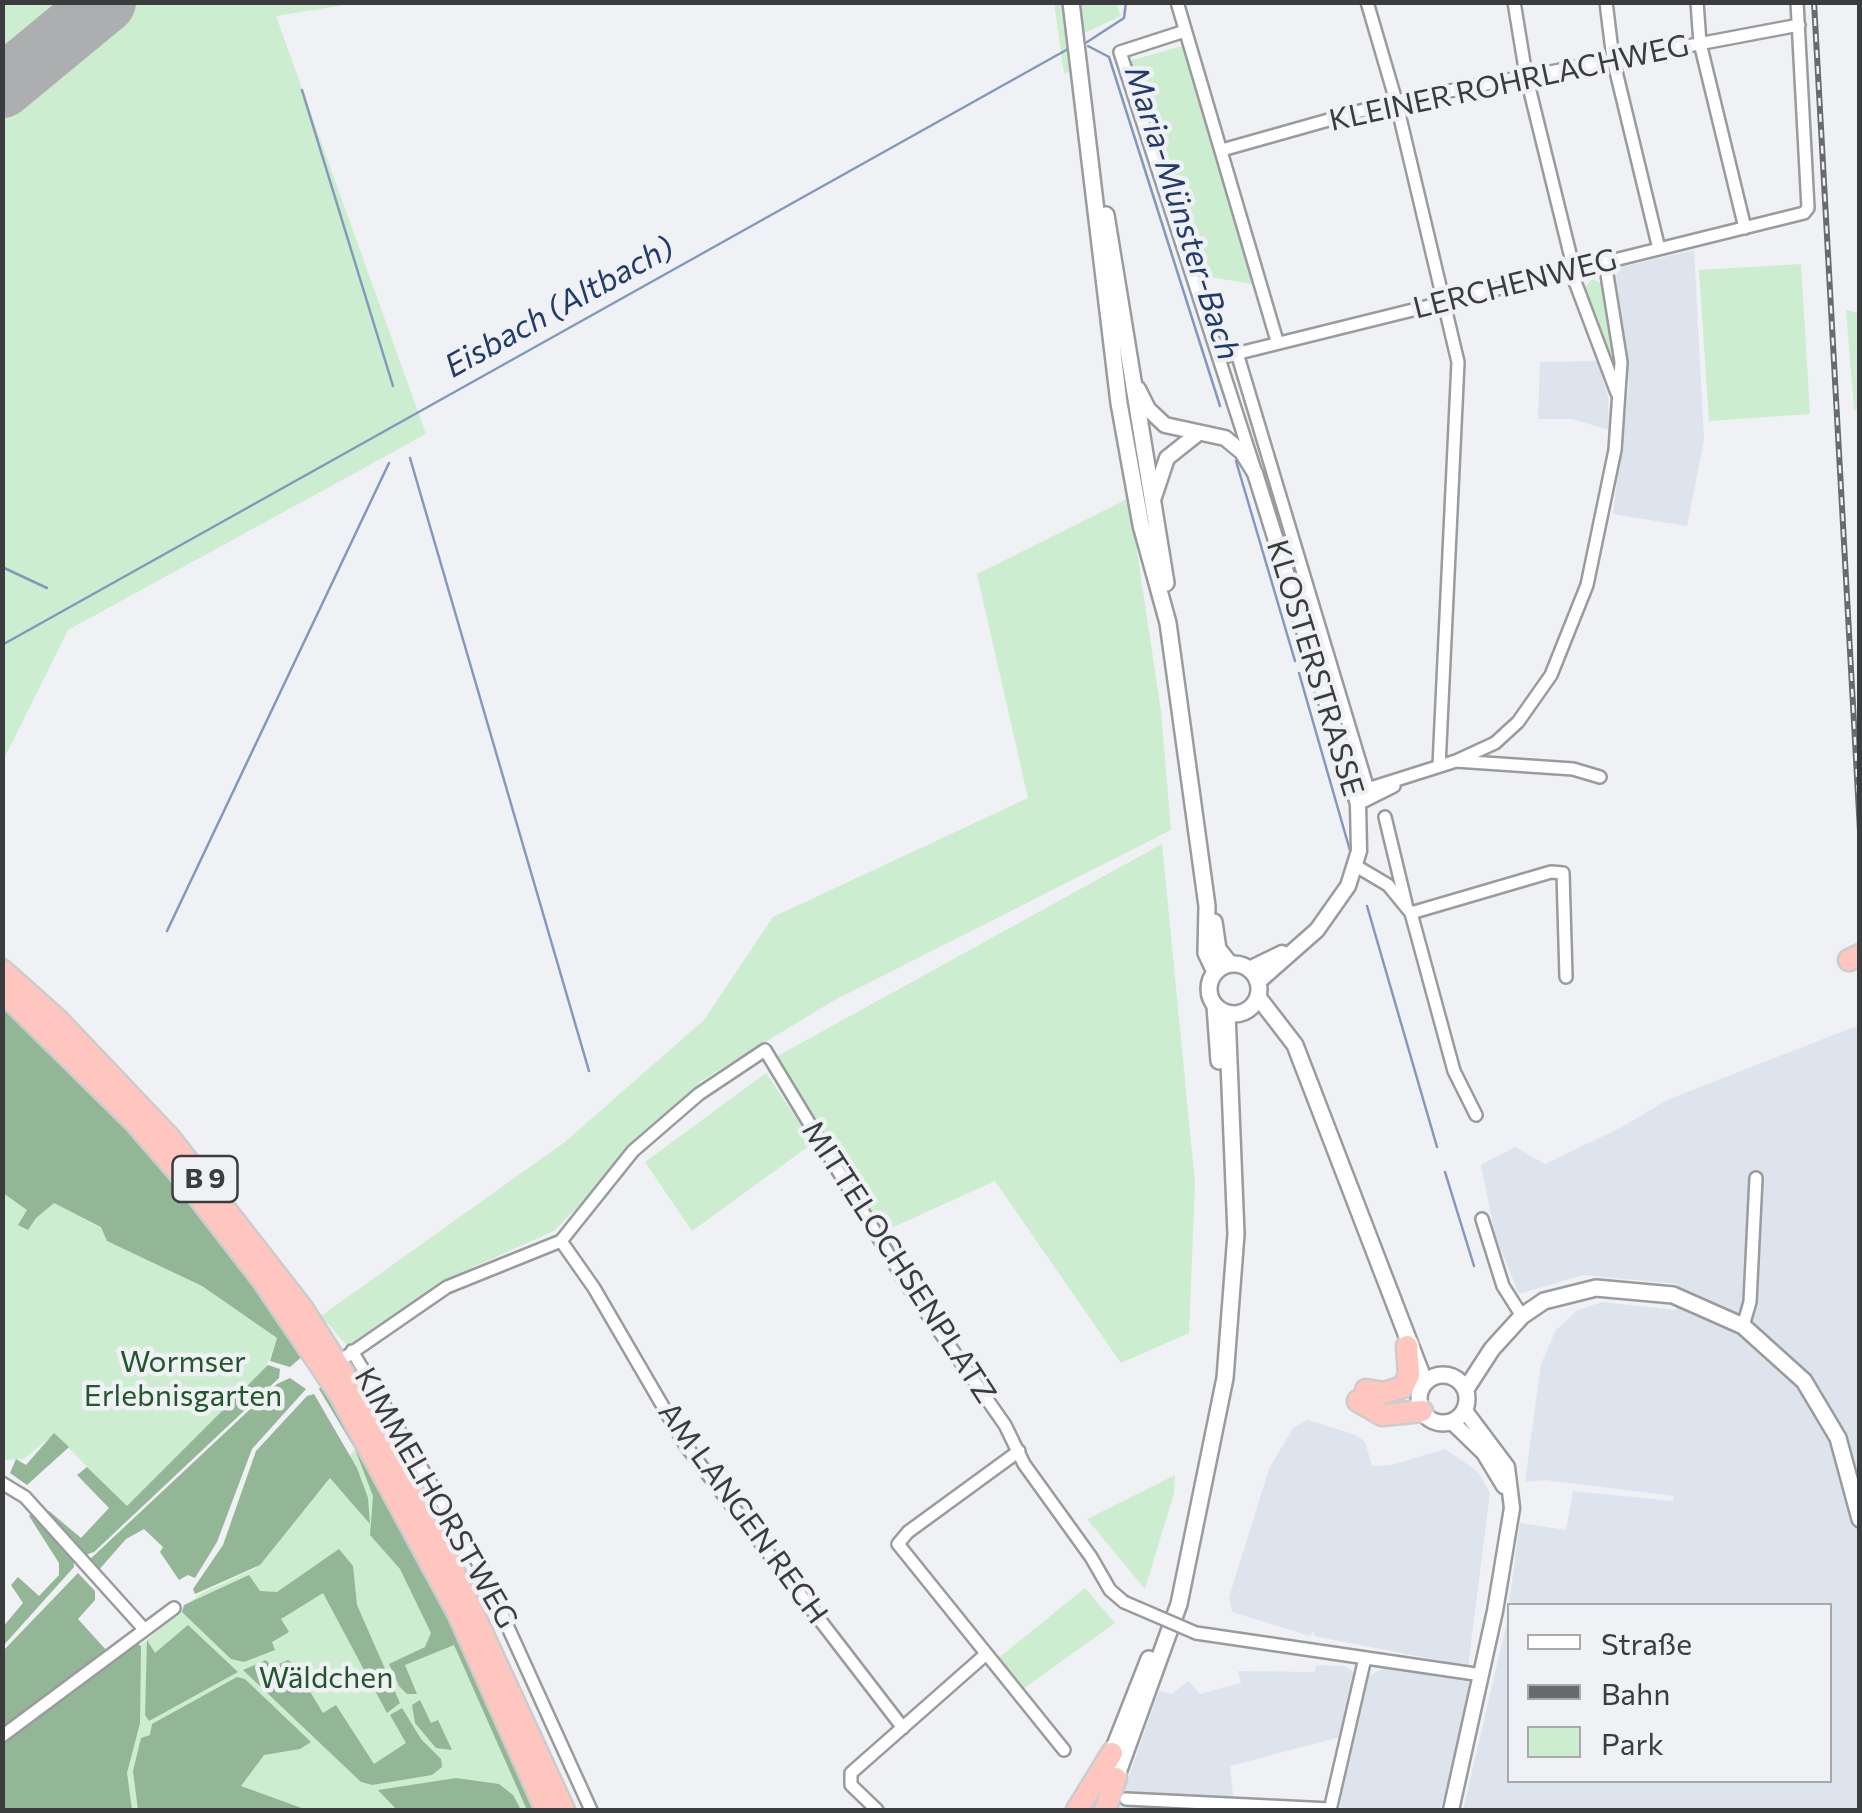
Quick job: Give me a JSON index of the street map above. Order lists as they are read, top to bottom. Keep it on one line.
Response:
{"streets":{"highway":["B 9"],"main road":["KLOSTERSTRASSE"],"street":["KLEINER ROHRLACHWEG","LERCHENWEG","MITTELOCHSENPLATZ","KIMMELHORSTWEG","AM LANGEN RECH"]},"crossings":[["KLEINER ROHRLACHWEG","LERCHENWEG"],["LERCHENWEG","KLOSTERSTRASSE"],["MITTELOCHSENPLATZ","KIMMELHORSTWEG"],["MITTELOCHSENPLATZ","AM LANGEN RECH"],["KIMMELHORSTWEG","AM LANGEN RECH"]],"water":["Maria-Münster-Bach","Eisbach (Altbach)"],"parks":["Wormser Erlebnisgarten","Wäldchen"],"legend":["Straße","Bahn","Park"]}
